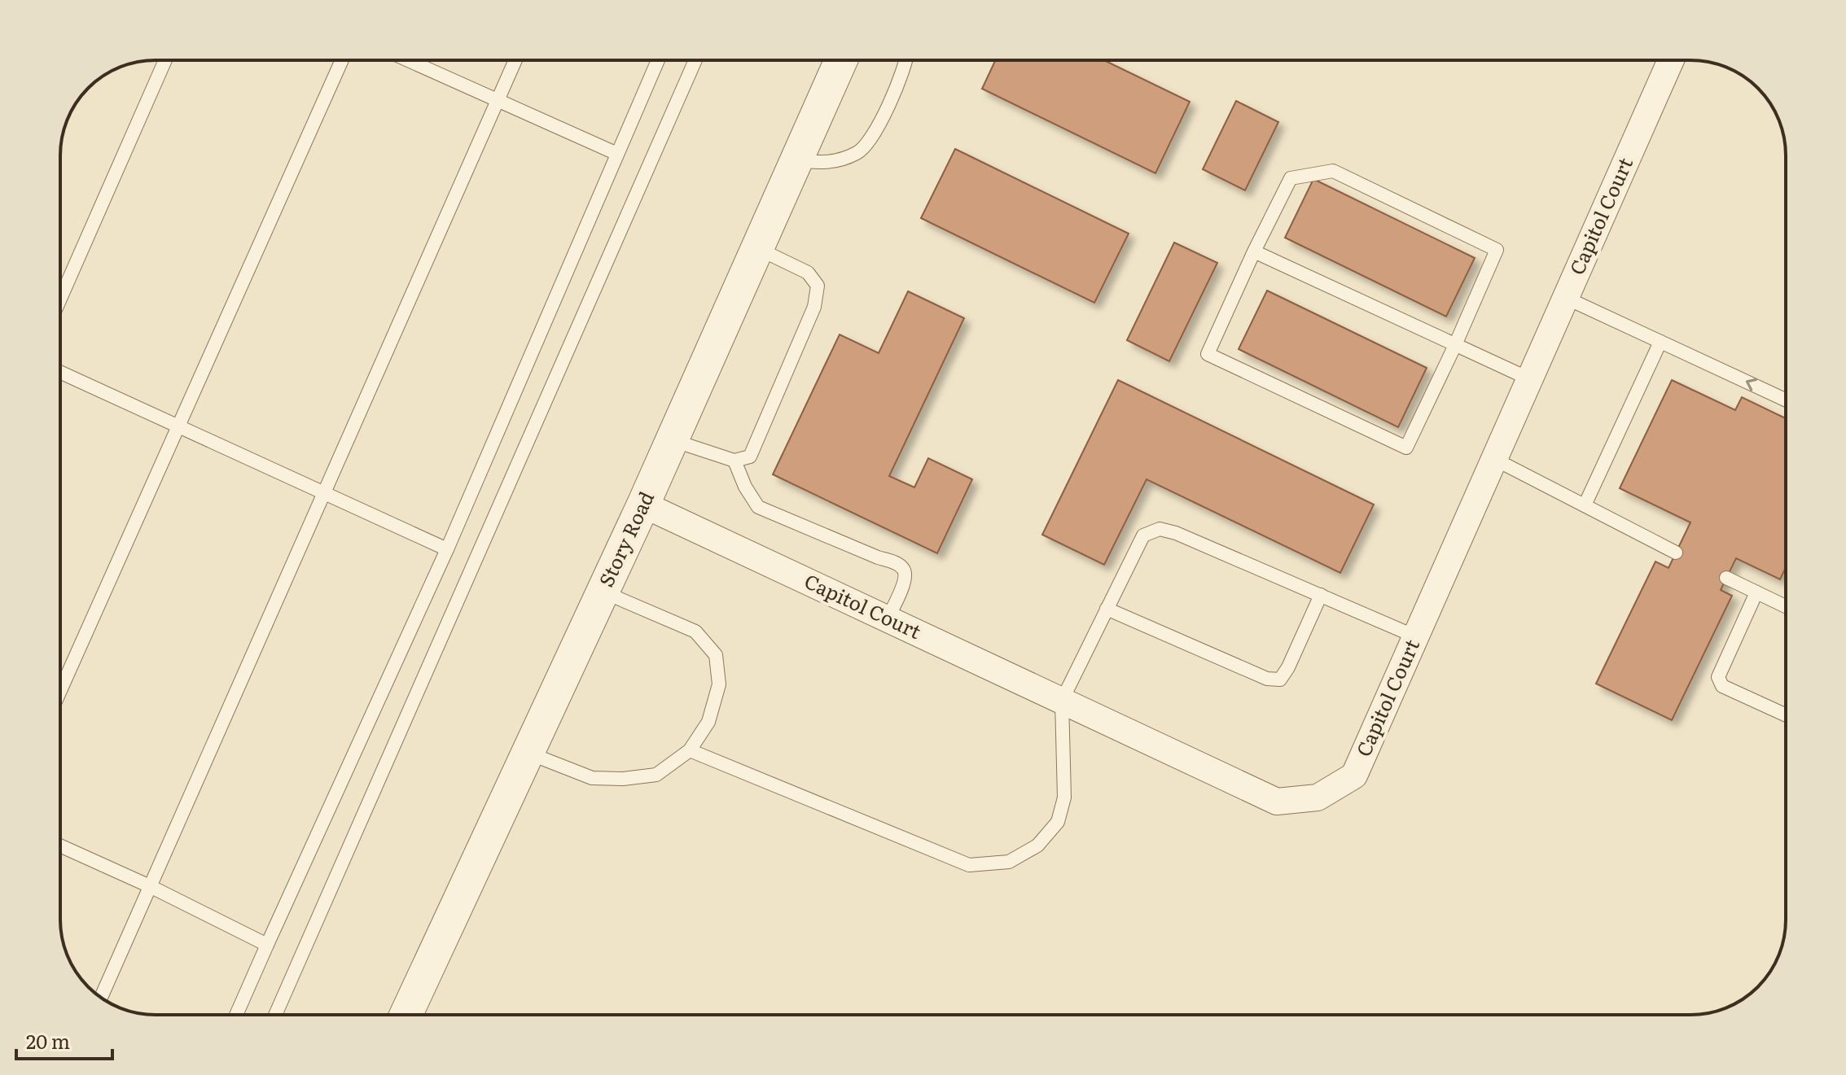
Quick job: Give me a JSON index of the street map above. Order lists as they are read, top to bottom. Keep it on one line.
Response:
{"streets":{"street":["Capitol Court","Story Road"]},"crossings":[["Capitol Court","Story Road"]],"scale_bar":"20 m"}
